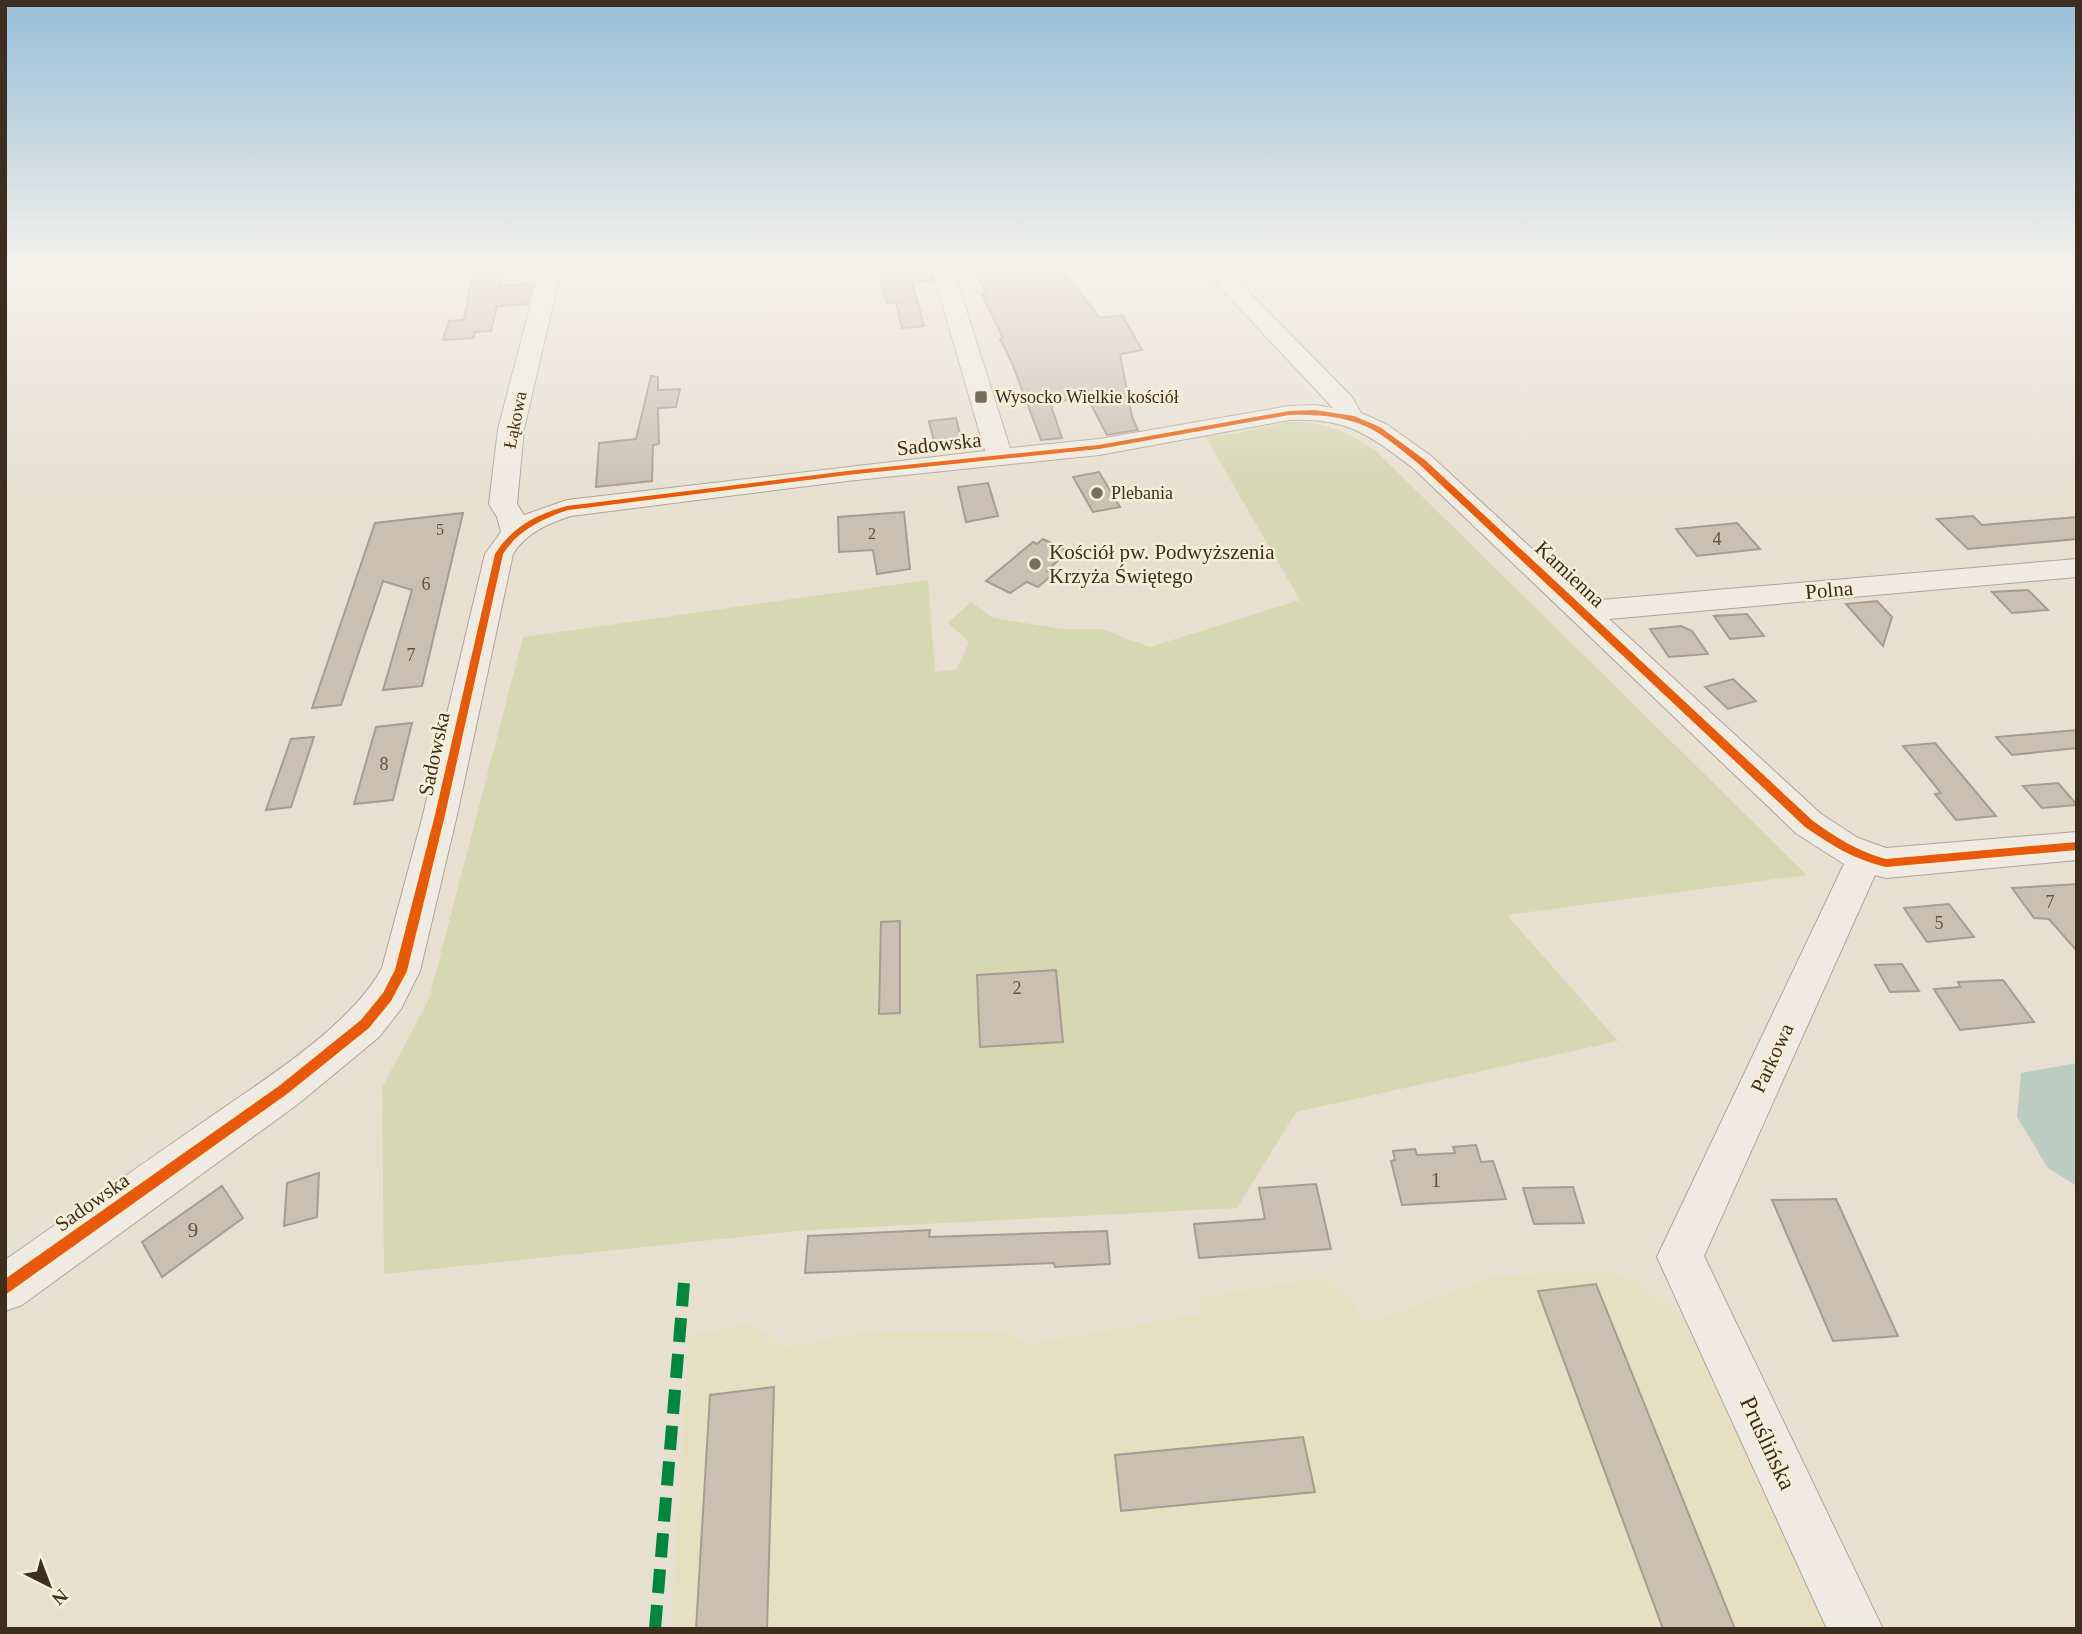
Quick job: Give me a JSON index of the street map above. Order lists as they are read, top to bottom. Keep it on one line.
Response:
{"streets":{"street":["Łąkowa","Sadowska","Kamienna","Polna","Parkowa","Pruślińska"]},"crossings":[["Łąkowa","Sadowska"],["Sadowska","Kamienna"],["Kamienna","Polna"],["Kamienna","Parkowa"],["Parkowa","Pruślińska"]],"places":{"transit":["Wysocko Wielkie kościół"],"other":["Plebania","Kościół pw. Podwyższenia Krzyża Świętego"]},"house_numbers":["5","2","4","6","7","8","7","5","2","1","9"],"north":"bottom right"}
